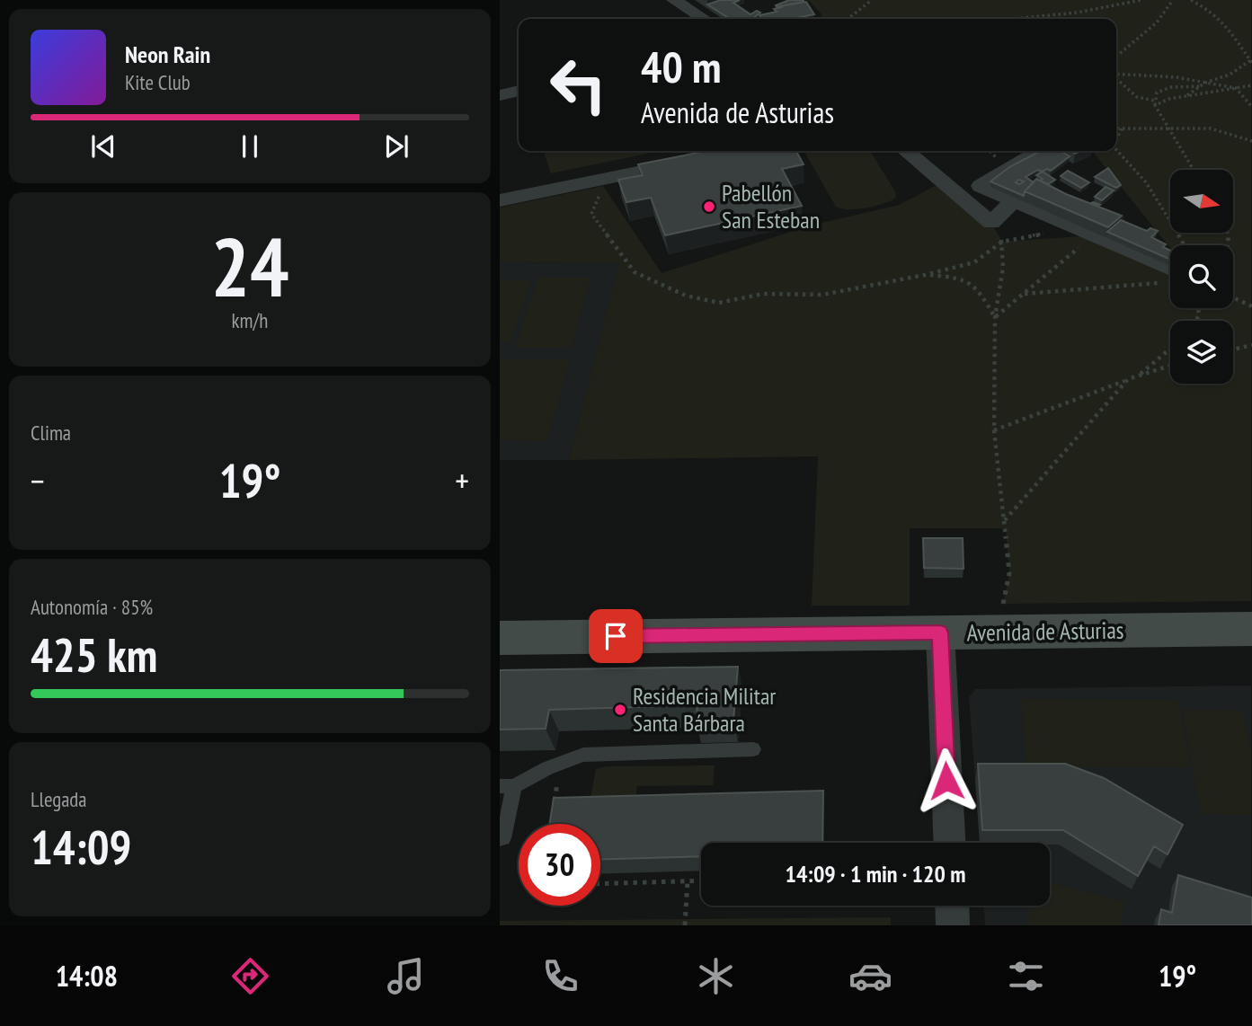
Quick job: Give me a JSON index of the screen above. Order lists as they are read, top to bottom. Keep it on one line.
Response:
{"streets":{"main road":["Avenida de Asturias"]},"places":["Pabellón San Esteban","Residencia Militar Santa Bárbara"],"north":"right","page":{"turn":["40 m","Avenida de Asturias"],"song":["Neon Rain","Kite Club"],"tile":[["24","km/h"],"Clima",["Autonomía · 85%","425 km"],["Llegada","14:09"]],"heat":["−","19°","+"],"limit":"30","trip":"14:09 · 1 min · 120 m","tabs":["14:08","19°"]}}
